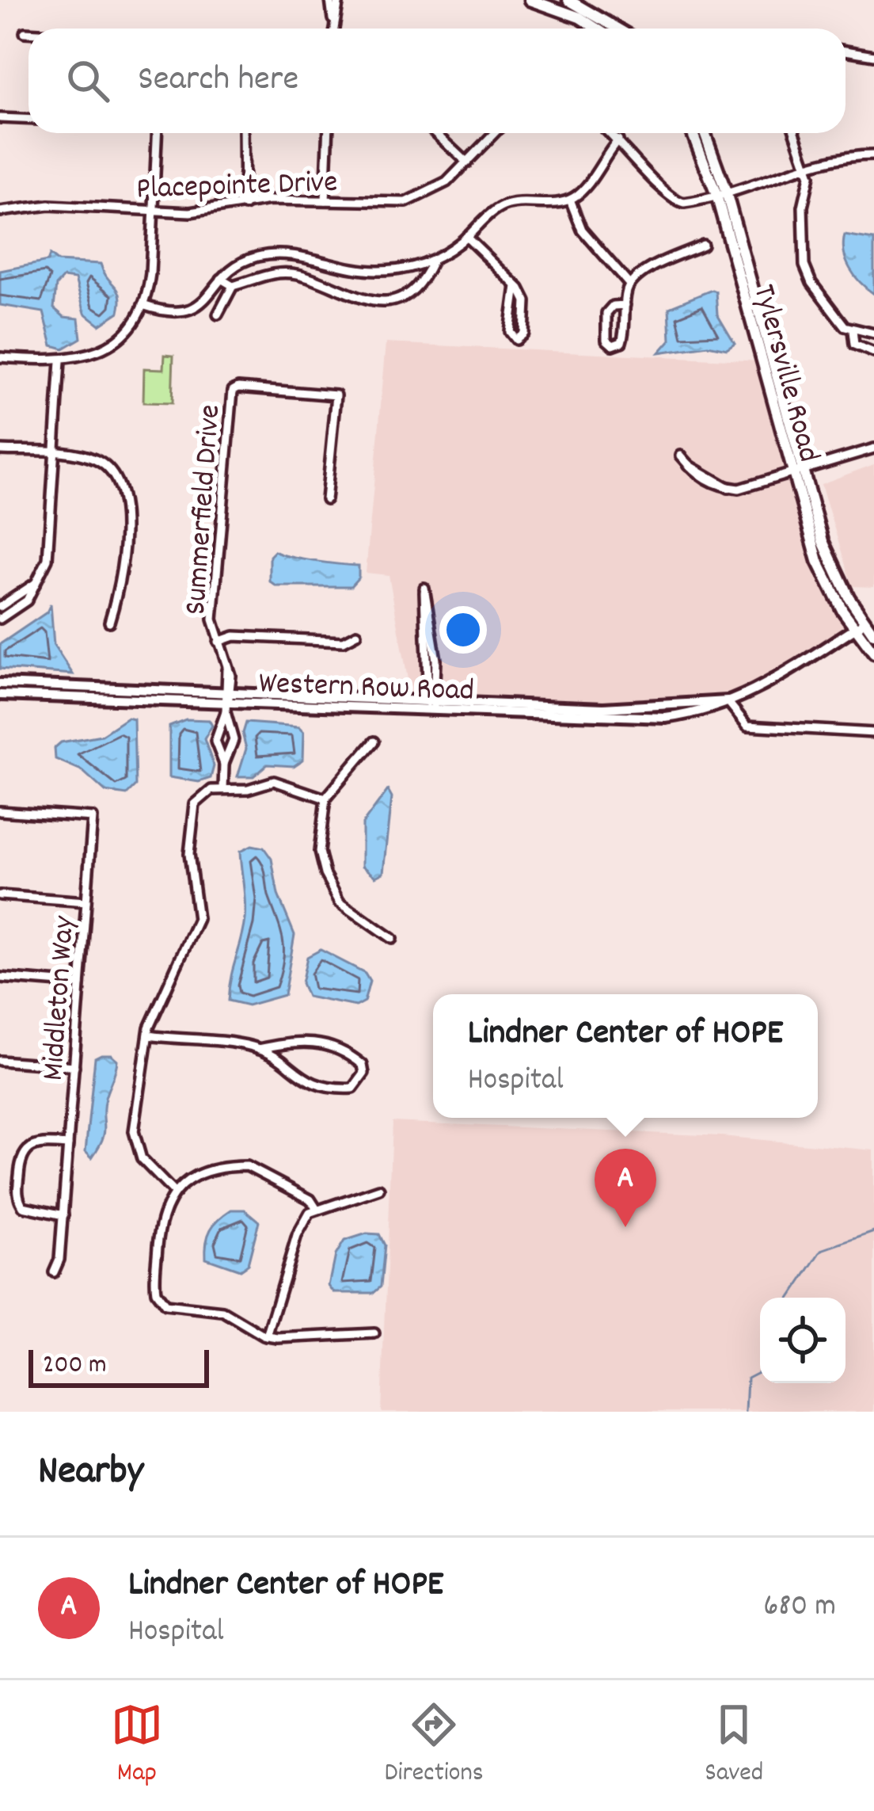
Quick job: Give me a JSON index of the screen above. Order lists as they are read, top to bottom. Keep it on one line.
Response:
{"streets":{"main road":["Tylersville Road"],"street":["Placepointe Drive","Summerfield Drive","Western Row Road","Middleton Way"]},"crossings":[["Tylersville Road","Western Row Road"],["Summerfield Drive","Western Row Road"]],"scale_bar":"200 m","page":{"search":"Search here","popup":["Lindner Center of HOPE","Hospital"],"pins":"A","scale":"200 m","heading":"Nearby","list":[{"mark":"A","name":"Lindner Center of HOPE","note":"Hospital","value":"680 m"}],"nav":["Map","Directions","Saved"]}}
